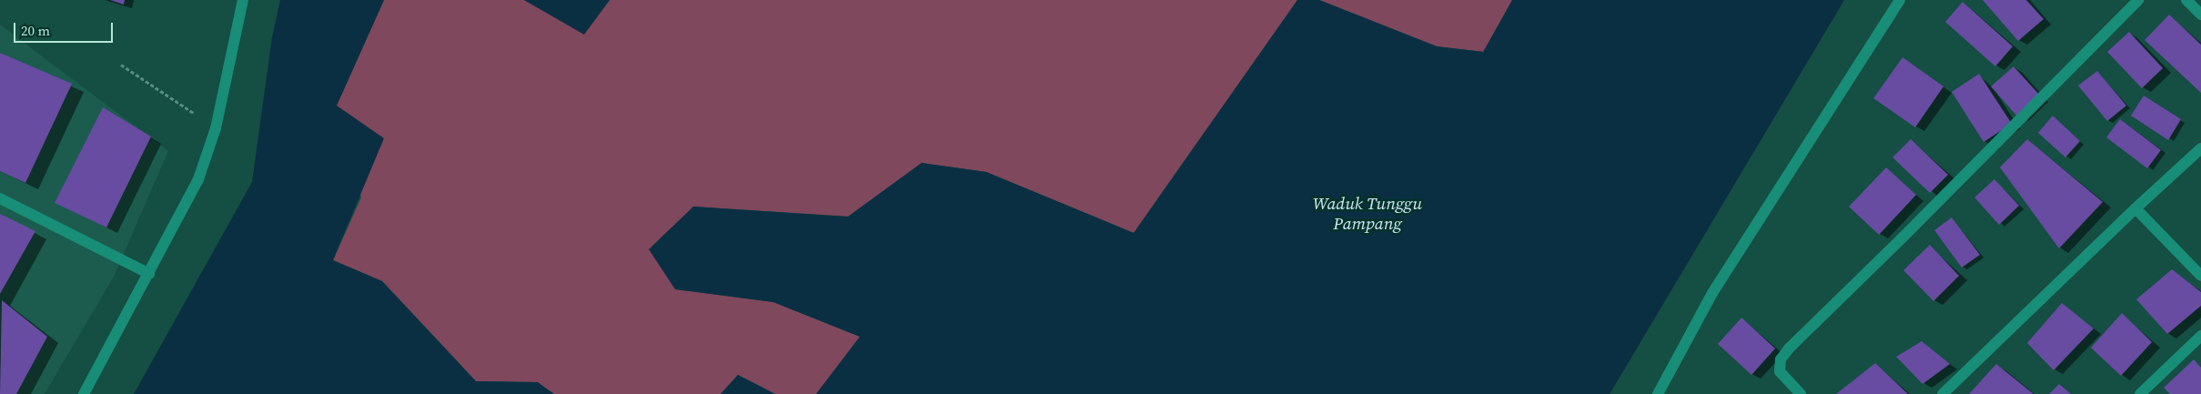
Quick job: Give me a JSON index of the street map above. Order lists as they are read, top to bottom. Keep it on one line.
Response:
{"water":["Waduk Tunggu Pampang"],"scale_bar":"20 m"}
